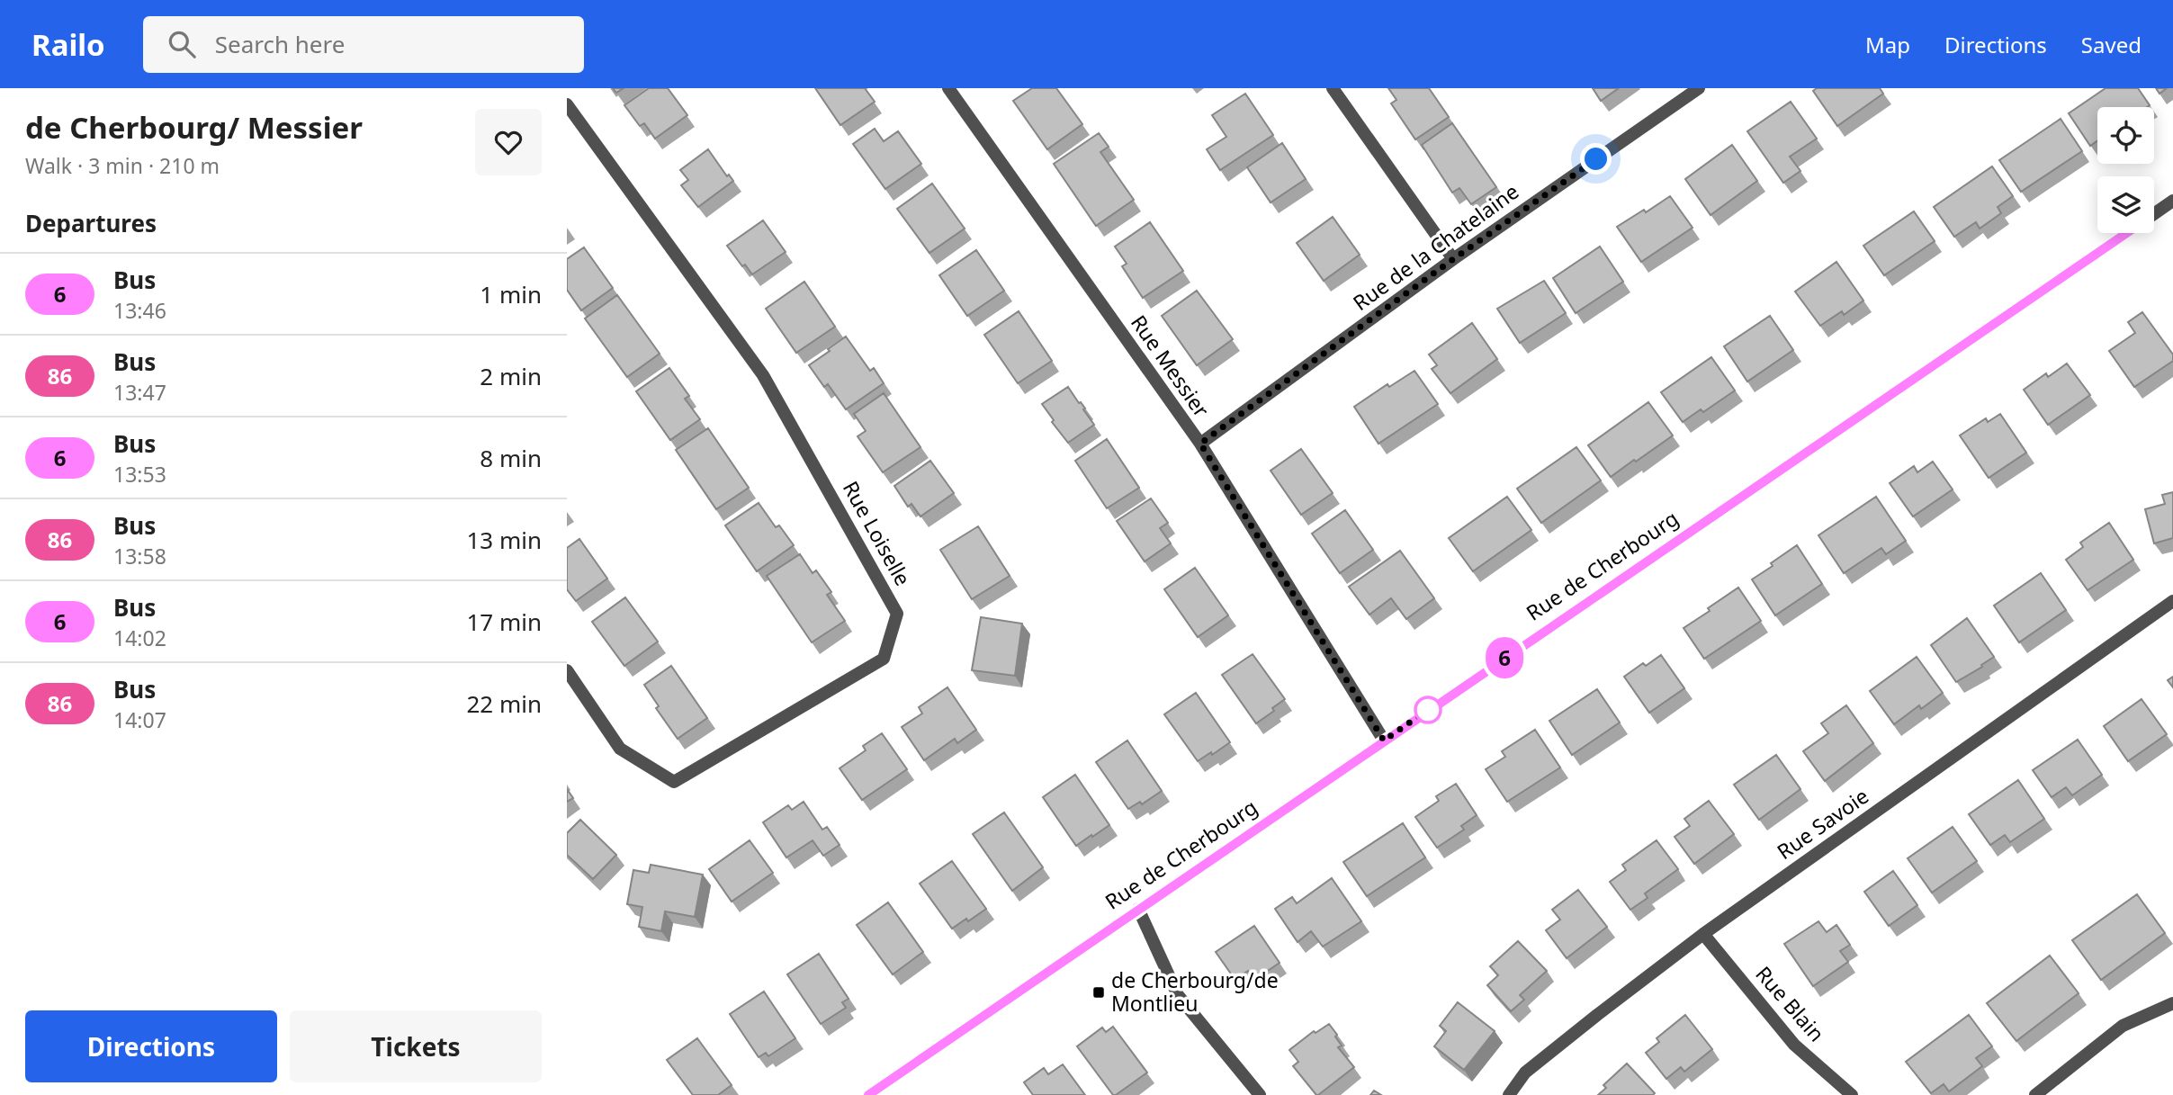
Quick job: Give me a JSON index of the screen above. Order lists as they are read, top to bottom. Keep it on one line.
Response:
{"streets":{"street":["Rue de la Chatelaine","Rue Messier","Rue Loiselle","Rue de Cherbourg","Rue Savoie","Rue Blain"]},"crossings":[["Rue de la Chatelaine","Rue Messier"],["Rue Messier","Rue de Cherbourg"],["Rue Savoie","Rue Blain"]],"places":{"transit":["de Cherbourg/de Montlieu"]},"lines":["bus line 6"],"page":{"header":"Railo","search":"Search here","nav":["Map","Directions","Saved"],"heading":[["de Cherbourg/ Messier","Walk · 3 min · 210 m"],"Departures"],"on_map":"6","list":[{"mark":"6","name":"Bus","note":"13:46","value":"1 min"},{"mark":"86","name":"Bus","note":"13:47","value":"2 min"},{"mark":"6","name":"Bus","note":"13:53","value":"8 min"},{"mark":"86","name":"Bus","note":"13:58","value":"13 min"},{"mark":"6","name":"Bus","note":"14:02","value":"17 min"},{"mark":"86","name":"Bus","note":"14:07","value":"22 min"}],"buttons":["Directions","Tickets"]}}
